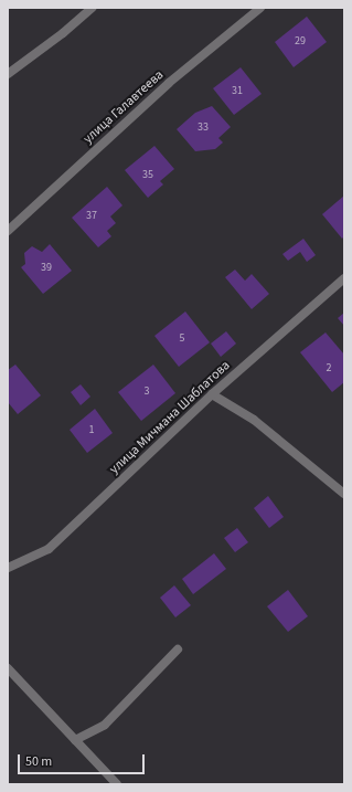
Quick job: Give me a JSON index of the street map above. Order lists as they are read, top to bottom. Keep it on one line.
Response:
{"streets":{"street":["улица Галавтеева","улица Мичмана Шаблатова"]},"house_numbers":["29","31","33","35","37","39","5","2","3","1"],"scale_bar":"50 m"}
